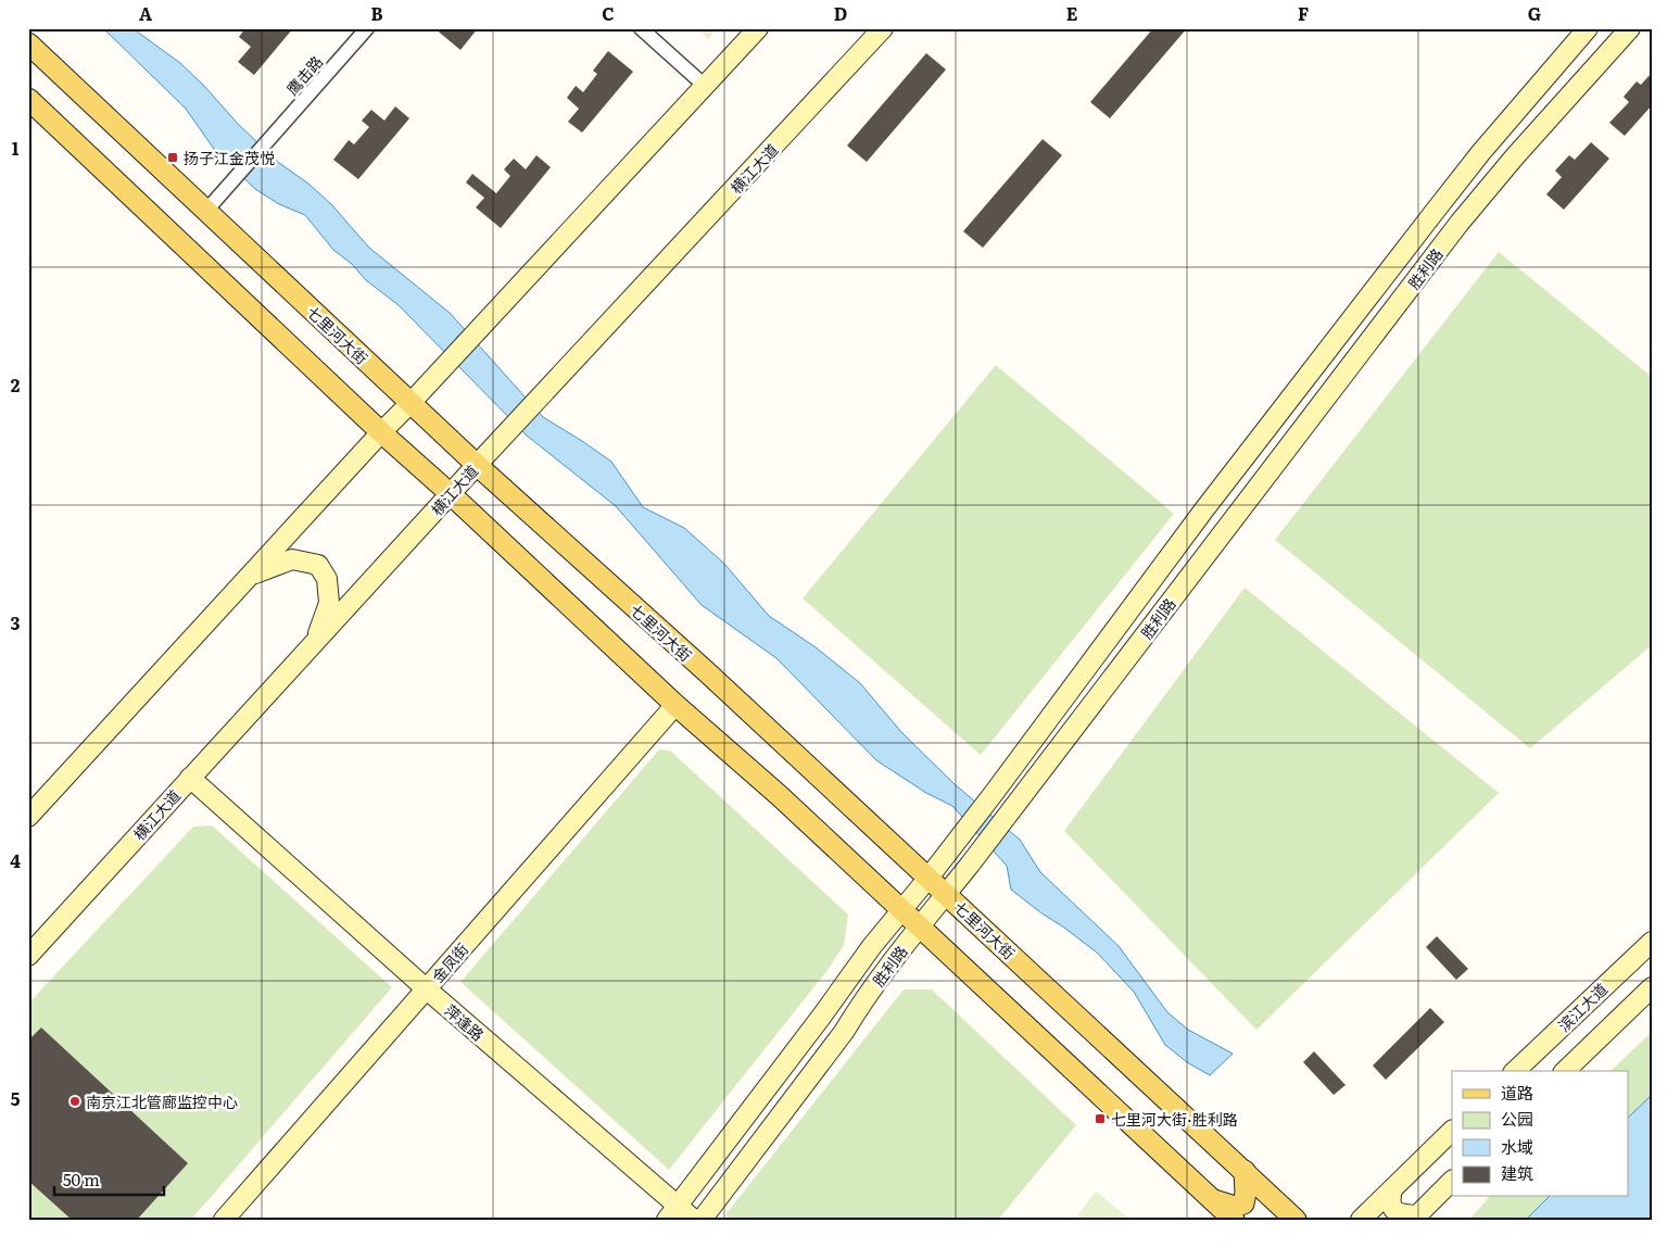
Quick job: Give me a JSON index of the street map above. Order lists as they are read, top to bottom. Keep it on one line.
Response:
{"streets":{"main road":["七里河大街"],"street":["鹰击路","横江大道","胜利路","金凤街","滨江大道","萍逢路"]},"crossings":[["鹰击路","七里河大街"],["横江大道","七里河大街"],["横江大道","萍逢路"],["胜利路","七里河大街"],["胜利路","萍逢路"],["金凤街","萍逢路"]],"places":{"transit":["扬子江金茂悦","七里河大街·胜利路"],"other":["南京江北管廊监控中心"]},"legend":["道路","公园","水域","建筑"],"scale_bar":"50 m","grid":{"columns":["A","B","C","D","E","F","G"],"rows":["1","2","3","4","5"]}}
